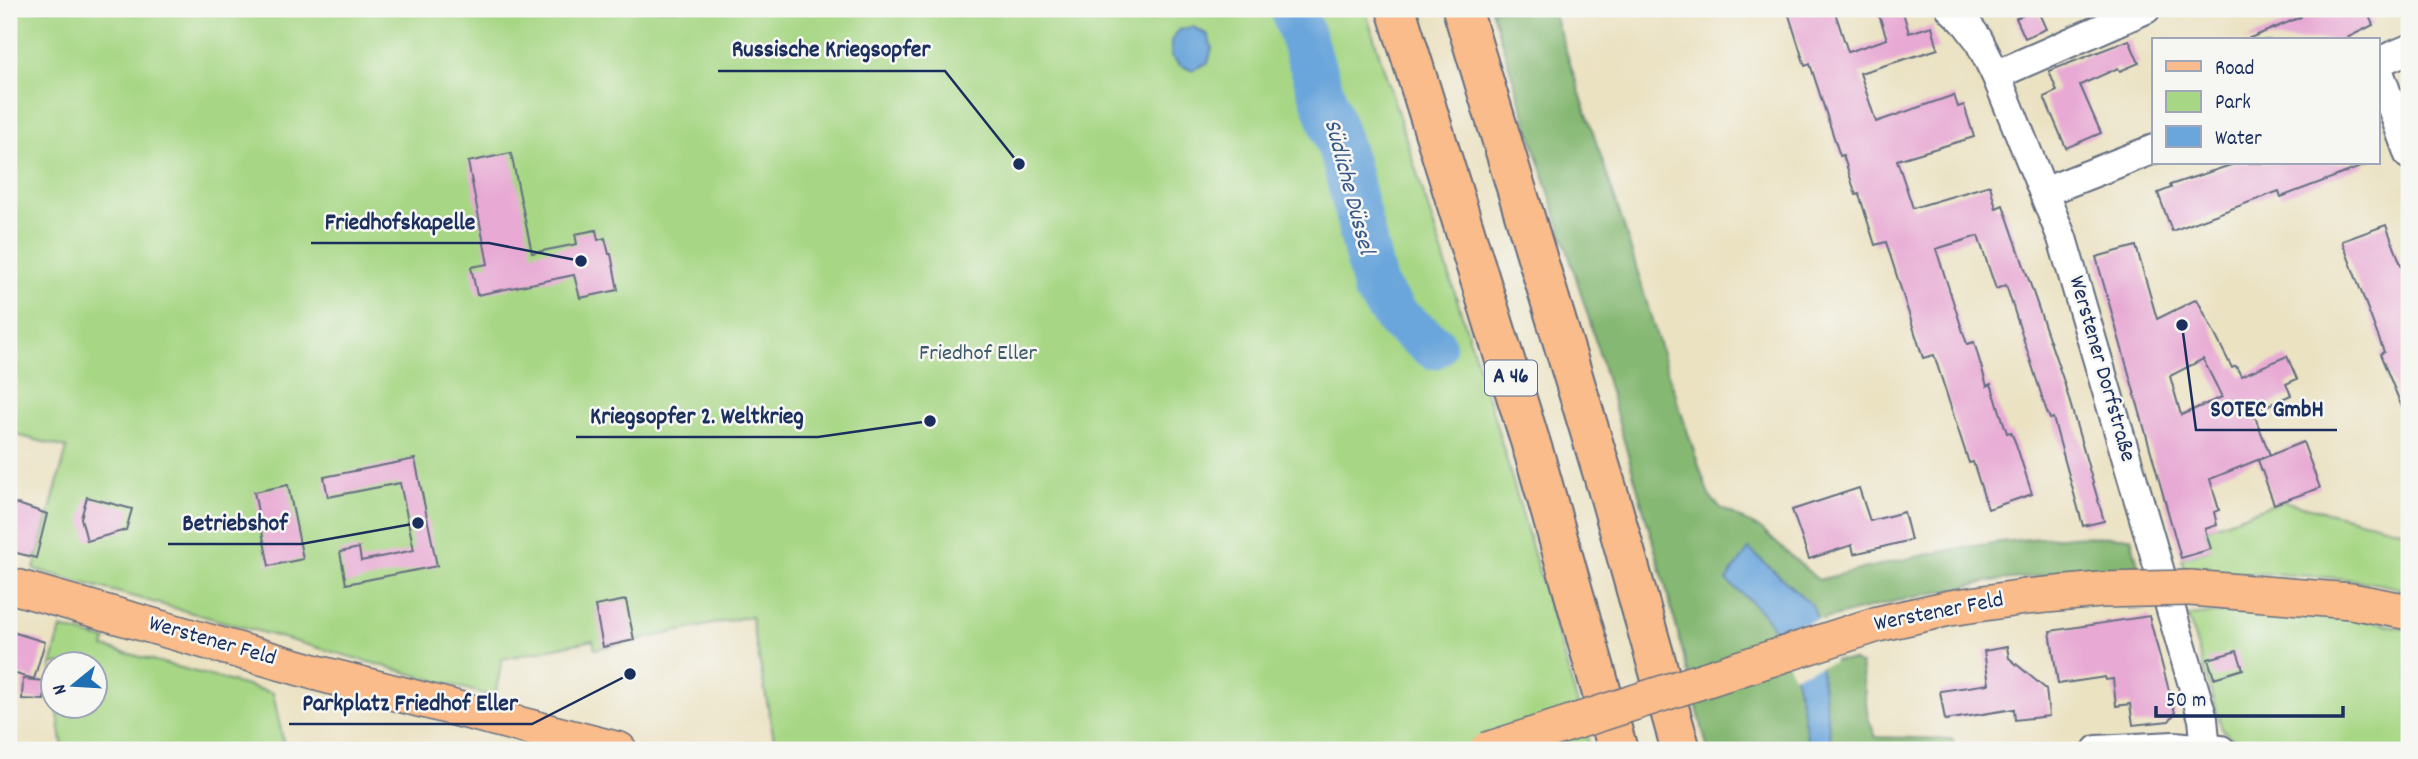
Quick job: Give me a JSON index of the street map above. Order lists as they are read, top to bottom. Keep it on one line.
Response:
{"streets":{"highway":["A 46"],"main road":["Werstener Feld"],"street":["Werstener Dorfstraße"]},"water":["Südliche Düssel"],"parks":["Friedhof Eller"],"places":["Russische Kriegsopfer","Friedhofskapelle","SOTEC GmbH","Kriegsopfer 2. Weltkrieg","Betriebshof","Parkplatz Friedhof Eller"],"legend":["Road","Park","Water"],"scale_bar":"50 m","north":"left"}
